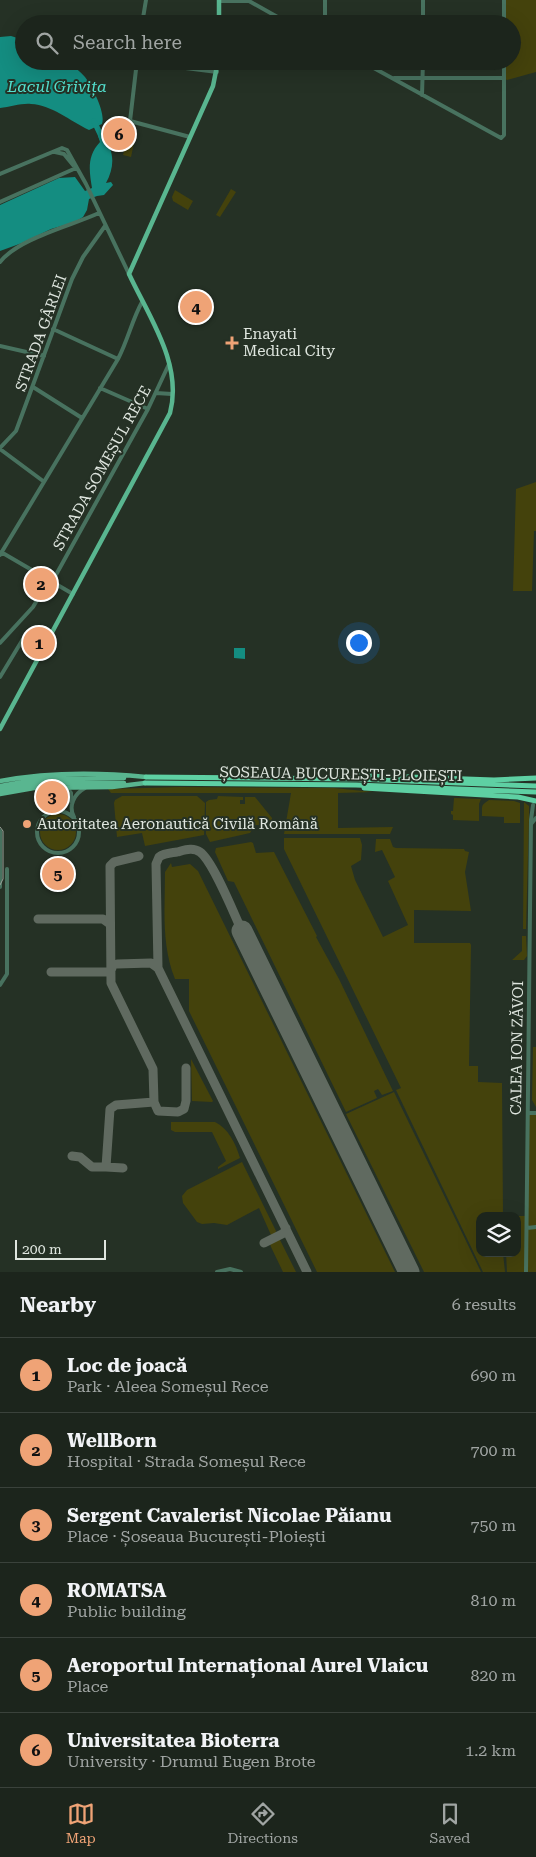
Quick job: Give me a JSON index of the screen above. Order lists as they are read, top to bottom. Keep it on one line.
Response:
{"streets":{"highway":["ȘOSEAUA BUCUREȘTI-PLOIEȘTI"],"street":["STRADA GÂRLEI","STRADA SOMEȘUL RECE","CALEA ION ZĂVOI"]},"water":["Lacul Grivița"],"places":{"health":["Enayati Medical City"],"other":["Autoritatea Aeronautică Civilă Română"]},"scale_bar":"200 m","page":{"search":"Search here","pins":["6","4","2","1","3","5"],"scale":"200 m","heading":["Nearby","6 results"],"list":[{"mark":"1","name":"Loc de joacă","note":"Park · Aleea Someșul Rece","value":"690 m"},{"mark":"2","name":"WellBorn","note":"Hospital · Strada Someșul Rece","value":"700 m"},{"mark":"3","name":"Sergent Cavalerist Nicolae Păianu","note":"Place · Șoseaua București-Ploiești","value":"750 m"},{"mark":"4","name":"ROMATSA","note":"Public building","value":"810 m"},{"mark":"5","name":"Aeroportul Internațional Aurel Vlaicu","note":"Place","value":"820 m"},{"mark":"6","name":"Universitatea Bioterra","note":"University · Drumul Eugen Brote","value":"1.2 km"}],"nav":["Map","Directions","Saved"]}}
